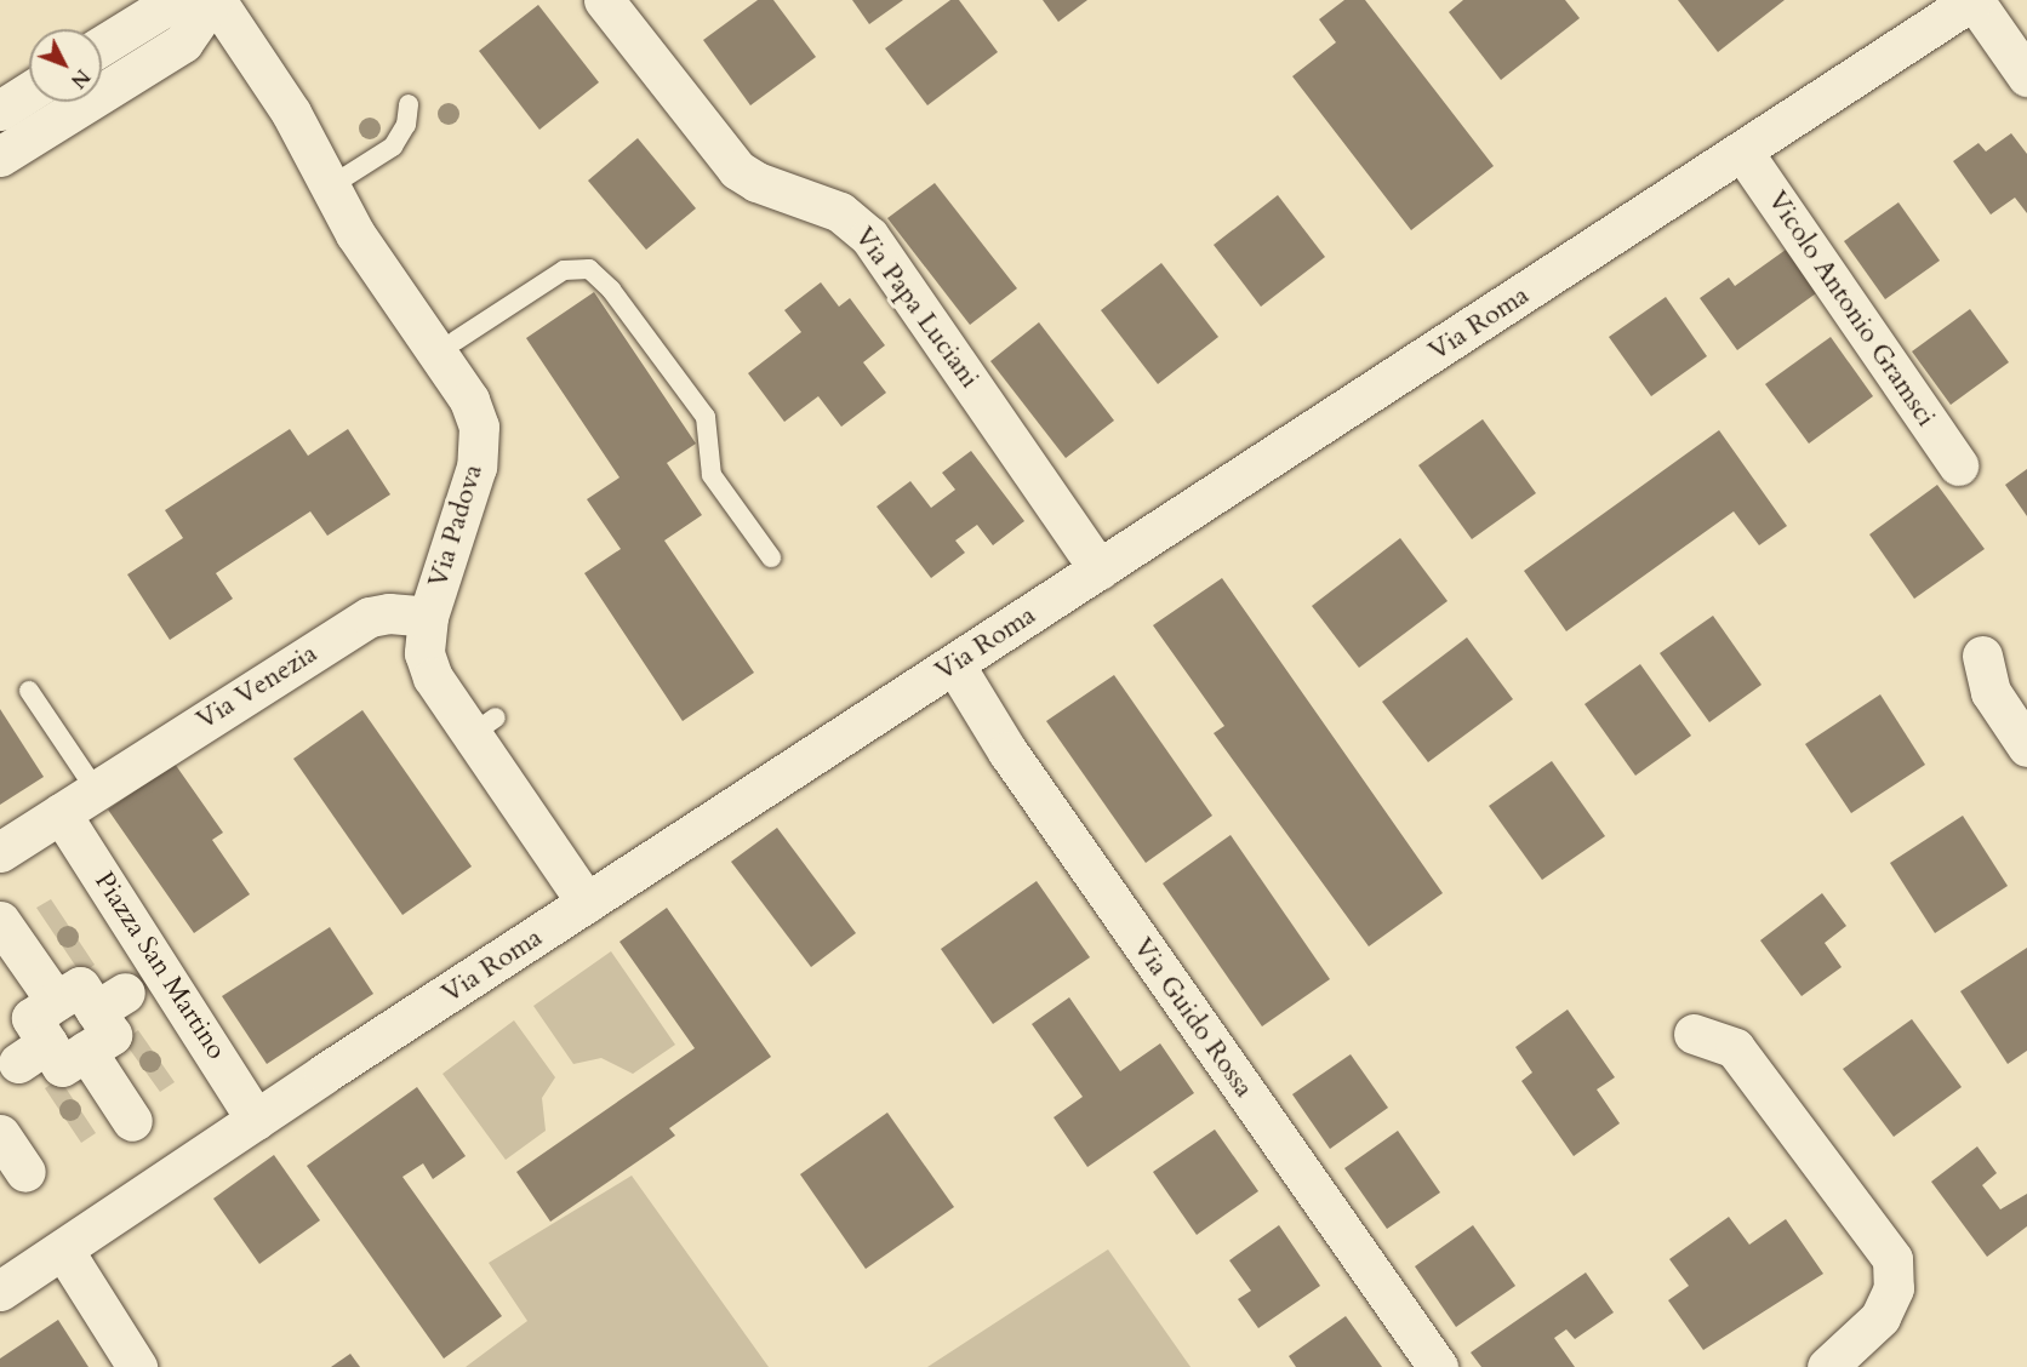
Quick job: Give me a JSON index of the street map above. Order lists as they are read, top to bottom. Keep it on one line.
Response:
{"streets":{"street":["Via Papa Luciani","Vicolo Antonio Gramsci","Via Roma","Via Padova","Via Venezia","Piazza San Martino","Via Guido Rossa"]},"crossings":[["Via Papa Luciani","Via Roma"],["Vicolo Antonio Gramsci","Via Roma"],["Via Roma","Via Padova"],["Via Roma","Piazza San Martino"],["Via Roma","Via Guido Rossa"],["Via Padova","Via Venezia"]],"north":"bottom right"}
